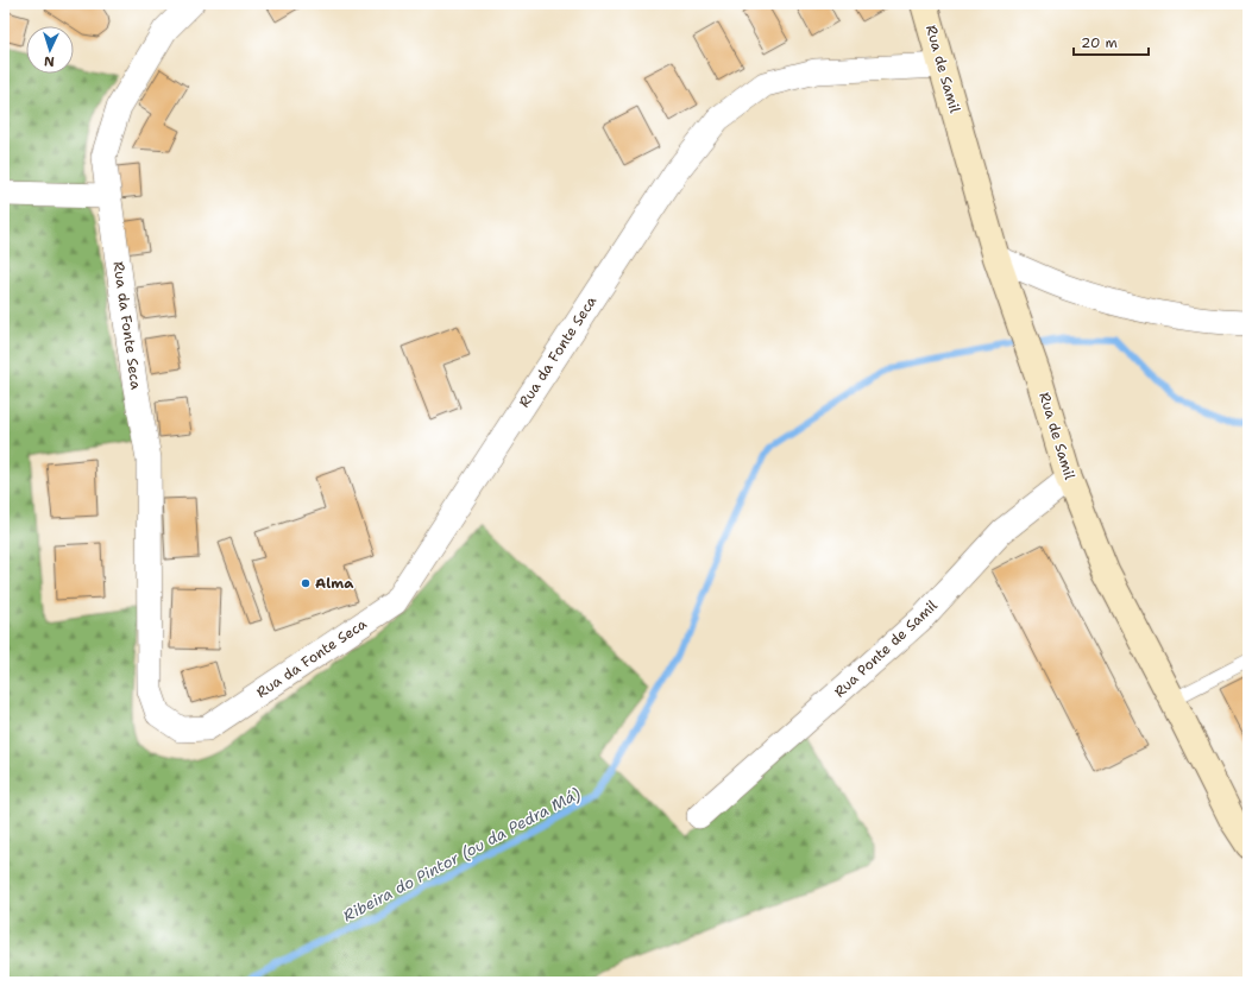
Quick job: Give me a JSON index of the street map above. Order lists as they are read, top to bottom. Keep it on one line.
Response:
{"streets":{"street":["Rua de Samil","Rua da Fonte Seca","Rua Ponte de Samil"]},"crossings":[["Rua de Samil","Rua da Fonte Seca"],["Rua de Samil","Rua Ponte de Samil"]],"water":["Ribeira do Pintor (ou da Pedra Má)"],"places":["Alma"],"scale_bar":"20 m","north":"bottom"}
